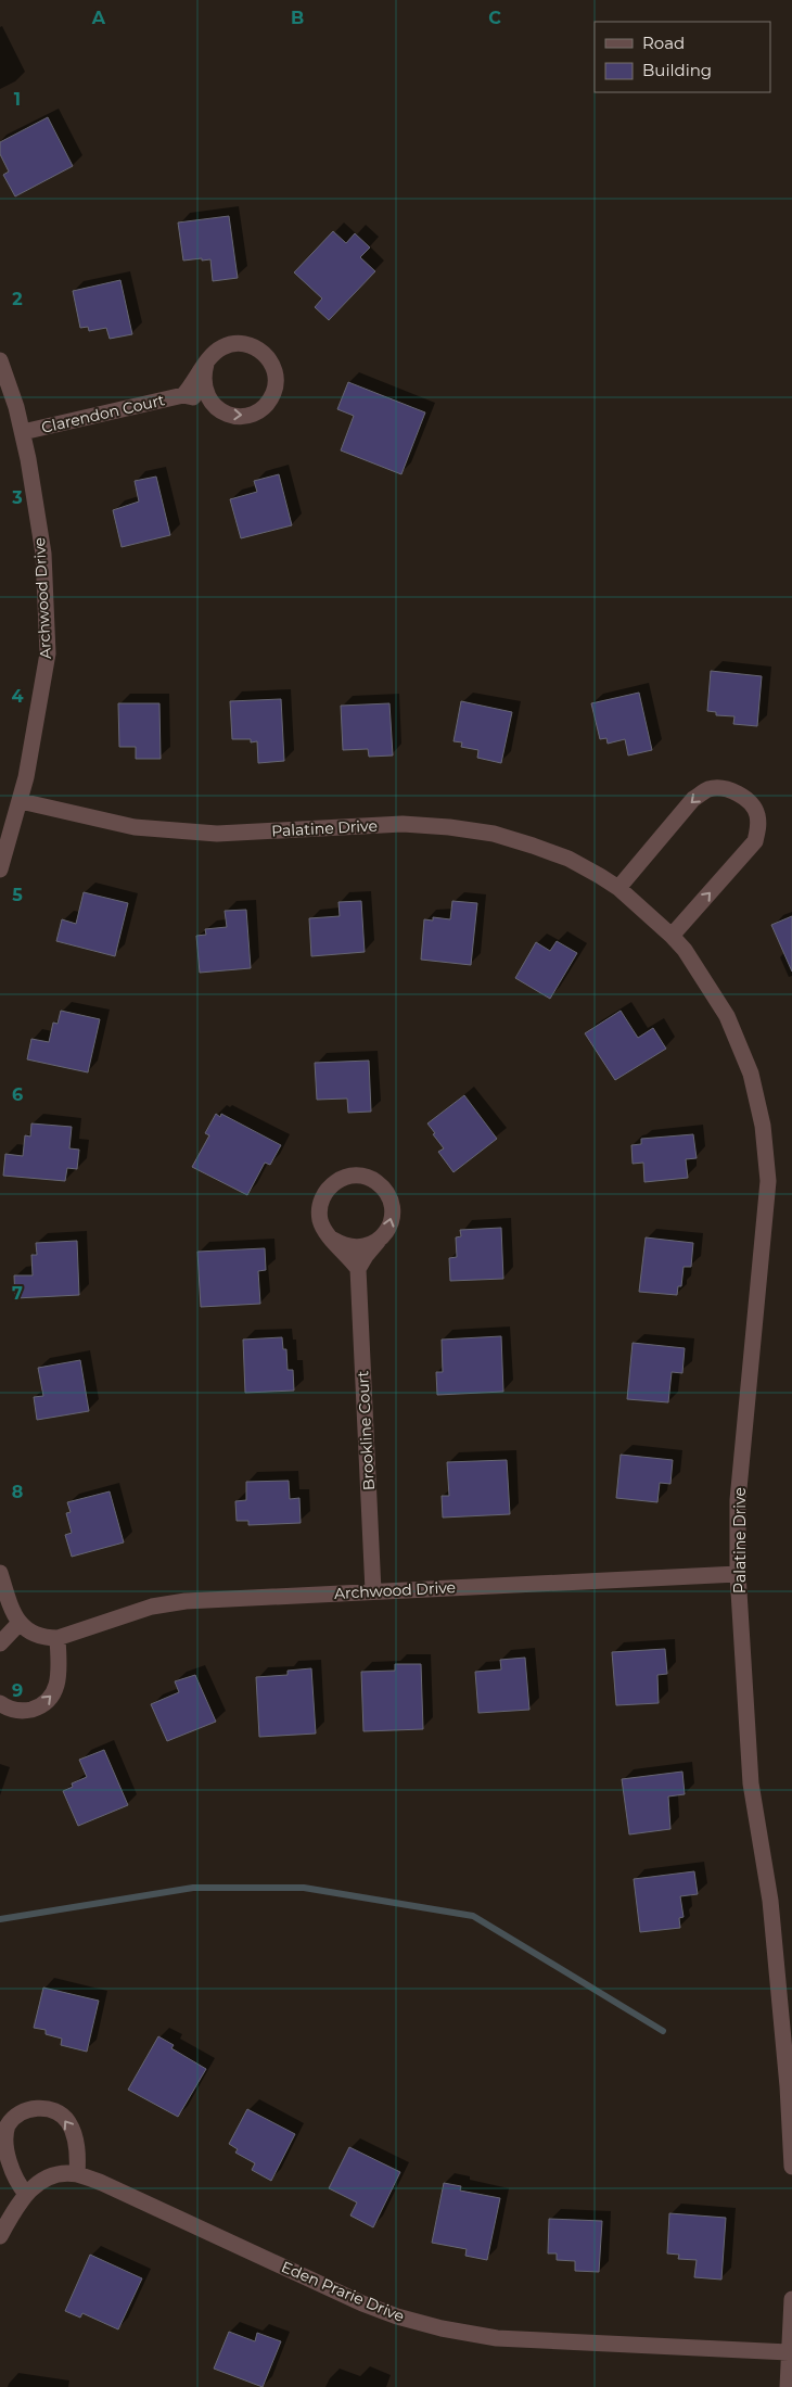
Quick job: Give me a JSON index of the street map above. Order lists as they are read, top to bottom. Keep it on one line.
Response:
{"streets":{"street":["Clarendon Court","Archwood Drive","Palatine Drive","Brookline Court","Eden Prarie Drive"]},"crossings":[["Clarendon Court","Archwood Drive"],["Archwood Drive","Palatine Drive"],["Archwood Drive","Brookline Court"]],"legend":["Road","Building"],"grid":{"columns":["A","B","C"],"rows":["1","2","3","4","5","6","7","8","9"]}}
